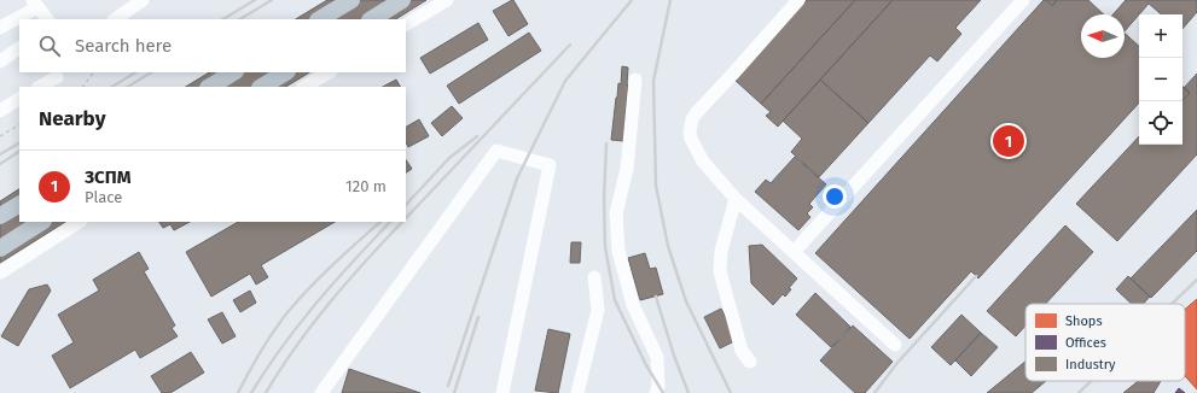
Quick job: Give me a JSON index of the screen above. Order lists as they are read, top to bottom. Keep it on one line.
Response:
{"legend":["Shops","Offices","Industry"],"north":"left","page":{"map_buttons":["+","−"],"search":"Search here","heading":"Nearby","pins":"1","list":[{"mark":"1","name":"ЗСПМ","note":"Place","value":"120 m"}]}}
